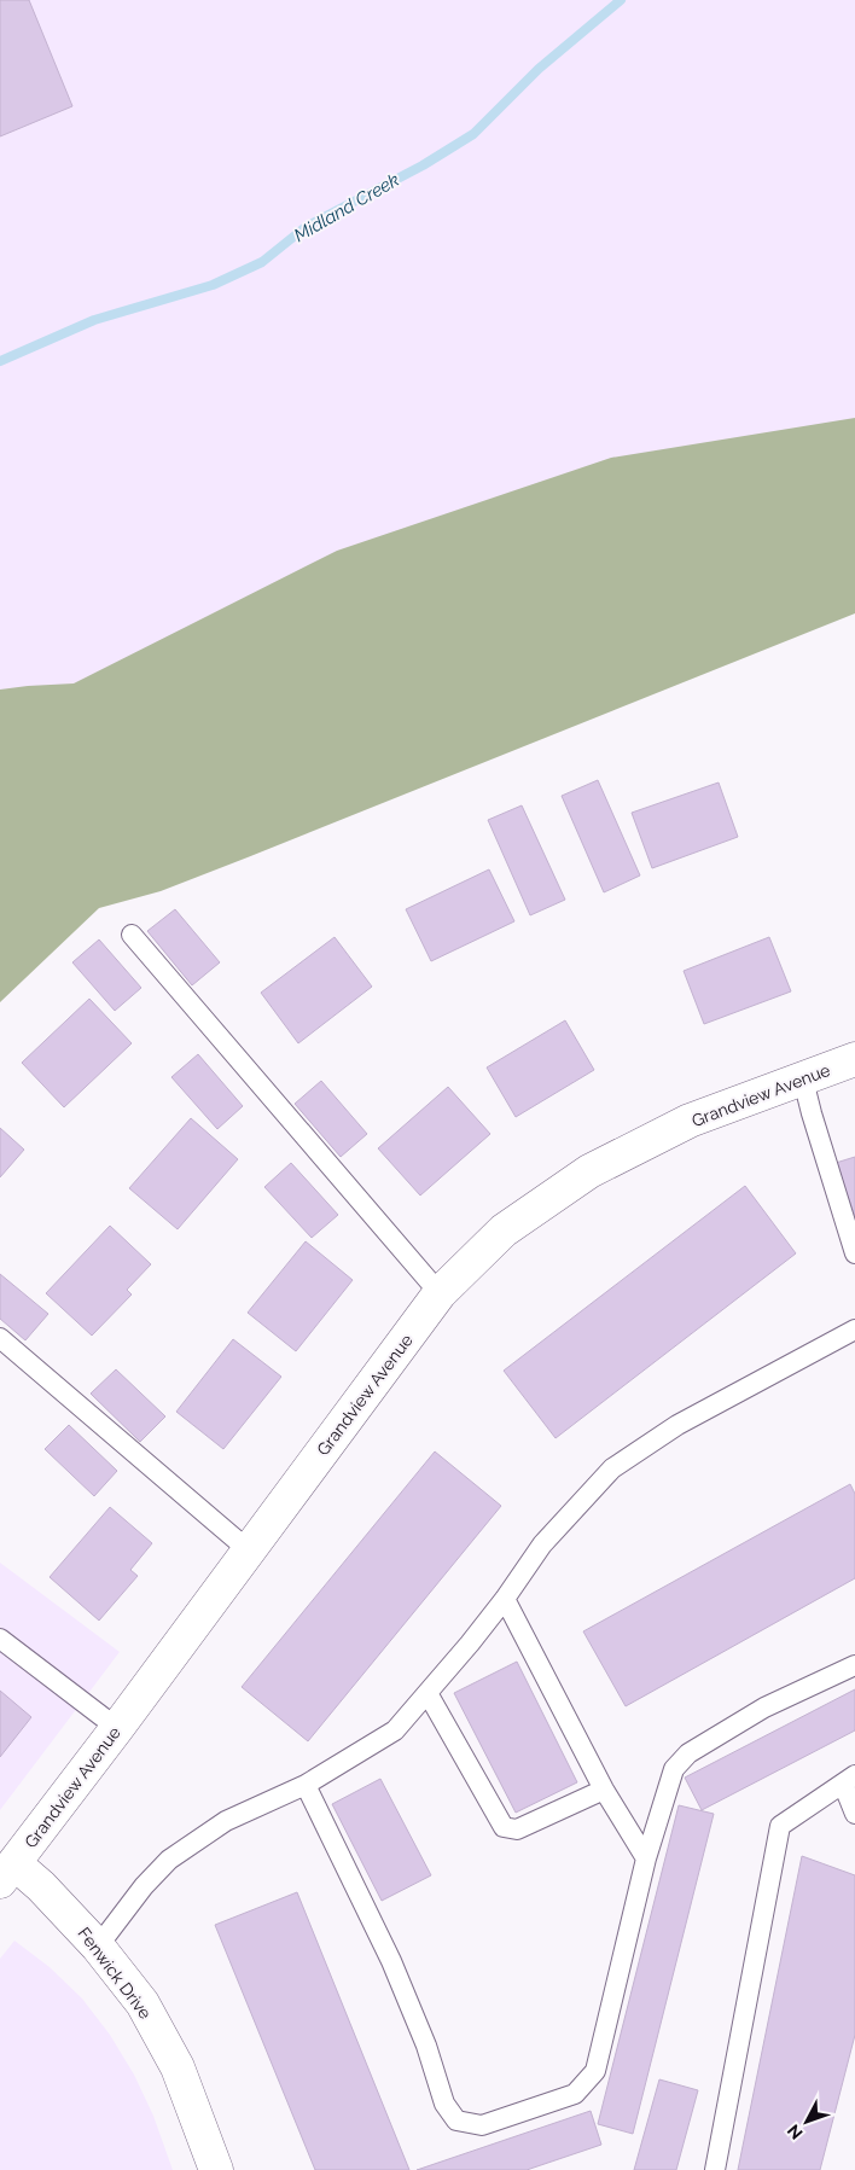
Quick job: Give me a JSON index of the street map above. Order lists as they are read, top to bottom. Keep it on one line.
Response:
{"streets":{"street":["Grandview Avenue","Fenwick Drive"]},"crossings":[["Grandview Avenue","Fenwick Drive"]],"water":["Midland Creek"],"north":"bottom left"}
